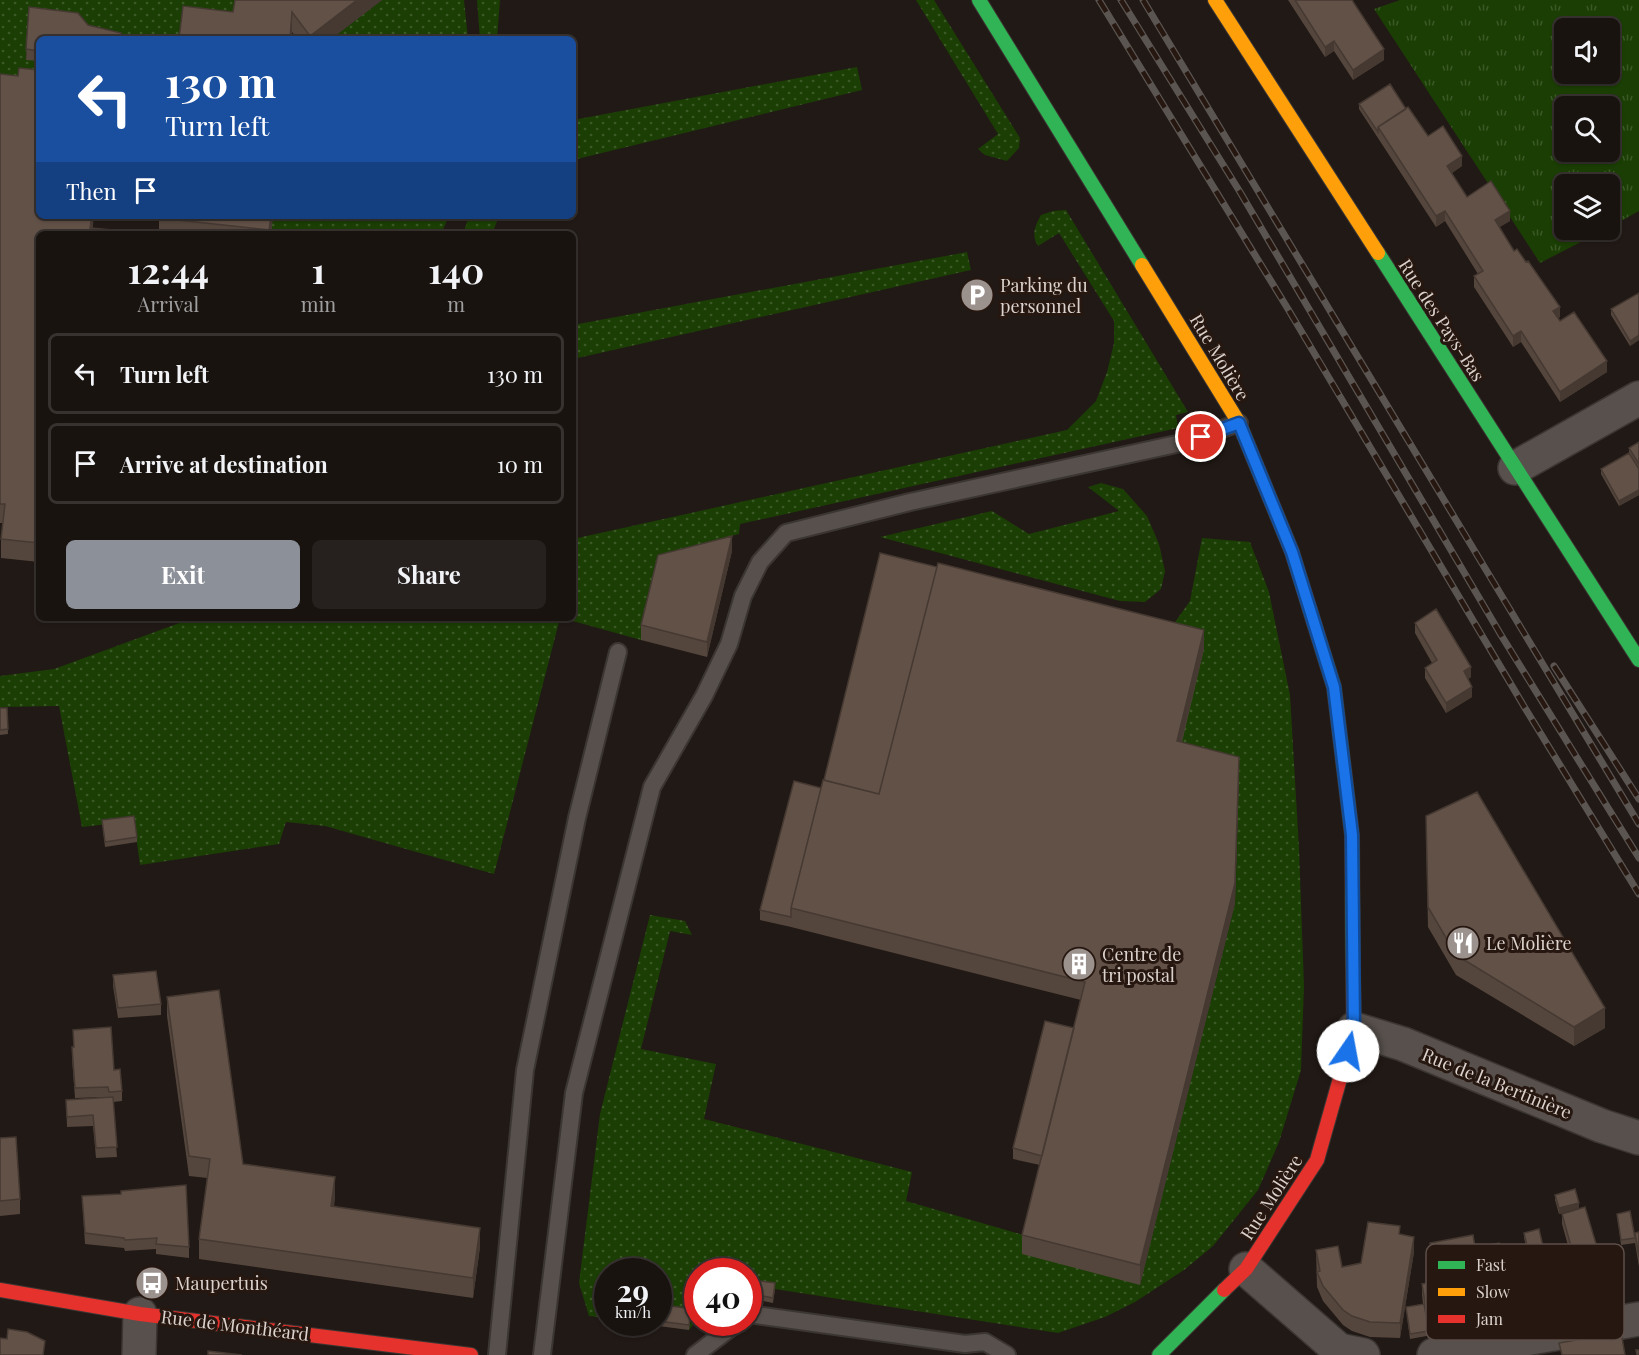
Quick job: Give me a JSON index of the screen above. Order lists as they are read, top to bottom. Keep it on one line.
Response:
{"streets":{"street":["Rue des Pays-Bas","Rue Molière","Rue de la Bertinière","Rue de Monthéard"]},"crossings":[["Rue Molière","Rue de la Bertinière"]],"places":{"parking":["Parking du personnel"],"restaurant":["Le Molière"],"building":["Centre de tri postal"],"bus stop":["Maupertuis"]},"legend":["Fast","Slow","Jam"],"page":{"turn":["130 m","Turn left"],"then":"Then","eta":["12:44","Arrival","1","min","140","m"],"list":[{"name":"Turn left","value":"130 m"},{"name":"Arrive at destination","value":"10 m"}],"buttons":["Exit","Share"],"speed":"29 km/h","limit":"40"}}
